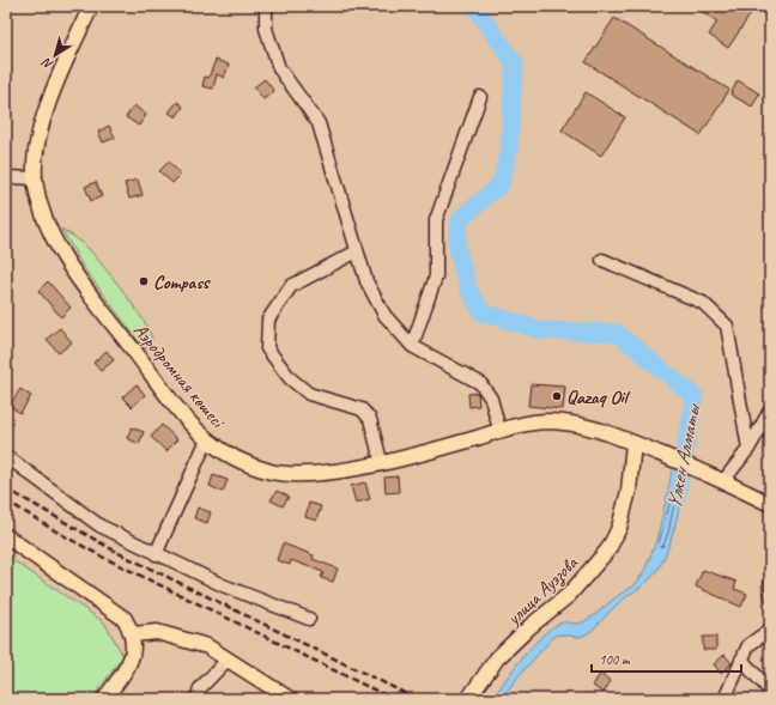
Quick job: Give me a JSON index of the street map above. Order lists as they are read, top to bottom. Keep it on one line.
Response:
{"streets":{"main road":["Аэродромная көшесі","улица Ауэзова"]},"crossings":[["Аэродромная көшесі","улица Ауэзова"]],"water":["Үлкен Алматы"],"places":["Compass","Qazaq Oil"],"scale_bar":"100 m","north":"bottom left"}
